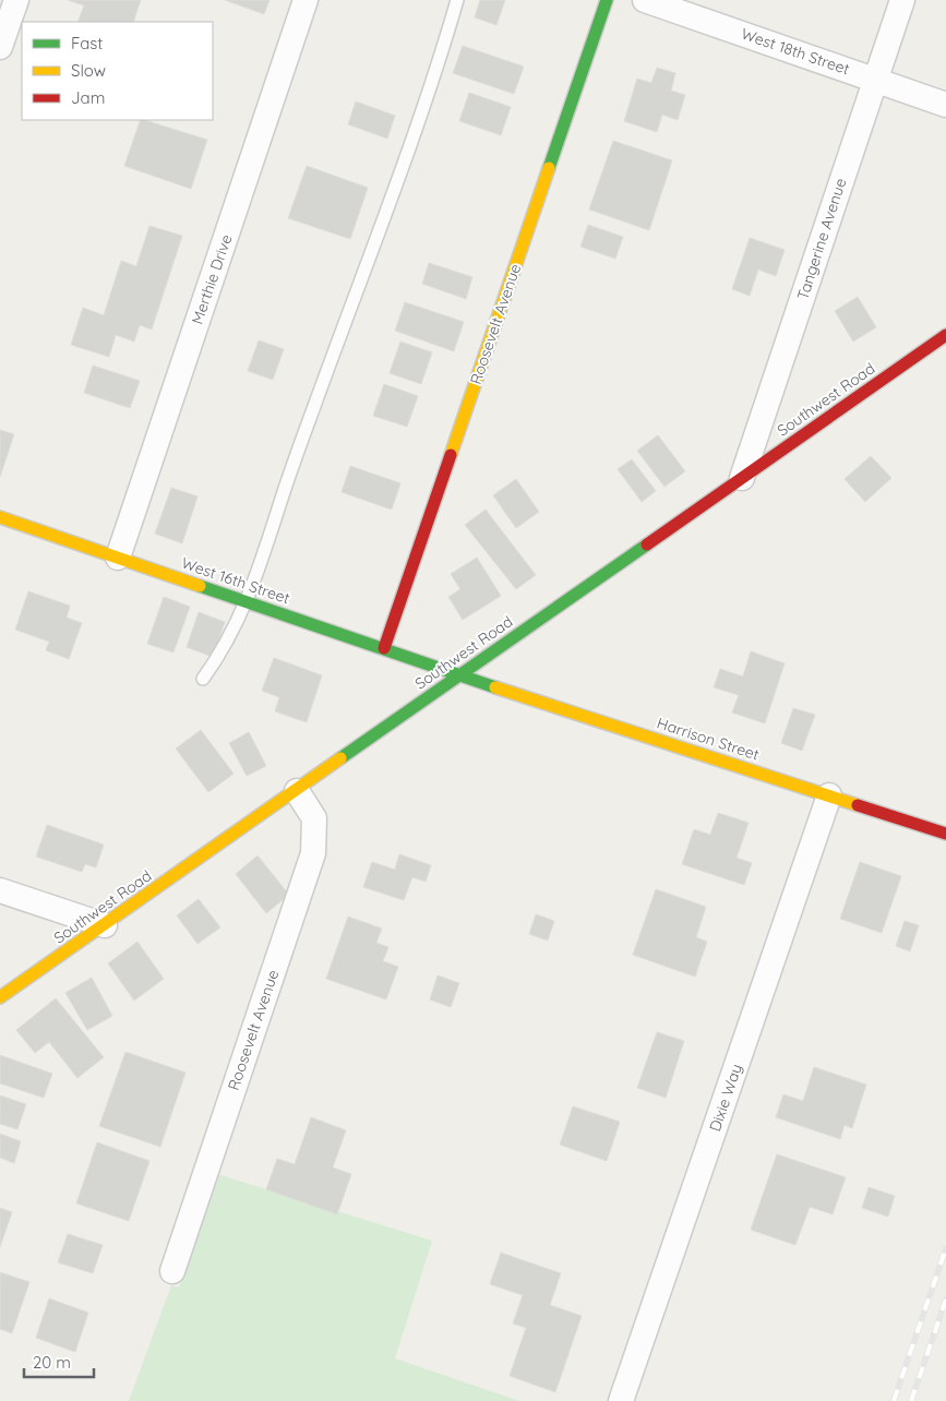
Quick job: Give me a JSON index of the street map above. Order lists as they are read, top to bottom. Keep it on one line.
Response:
{"streets":{"street":["West 18th Street","Tangerine Avenue","Merthie Drive","Roosevelt Avenue","Southwest Road","West 16th Street","Harrison Street","Dixie Way"]},"crossings":[["West 18th Street","Tangerine Avenue"],["Tangerine Avenue","Southwest Road"],["Merthie Drive","West 16th Street"],["Roosevelt Avenue","Southwest Road"],["Roosevelt Avenue","West 16th Street"],["Southwest Road","West 16th Street"],["Southwest Road","Harrison Street"],["West 16th Street","Harrison Street"],["Harrison Street","Dixie Way"]],"legend":["Fast","Slow","Jam"],"scale_bar":"20 m"}
